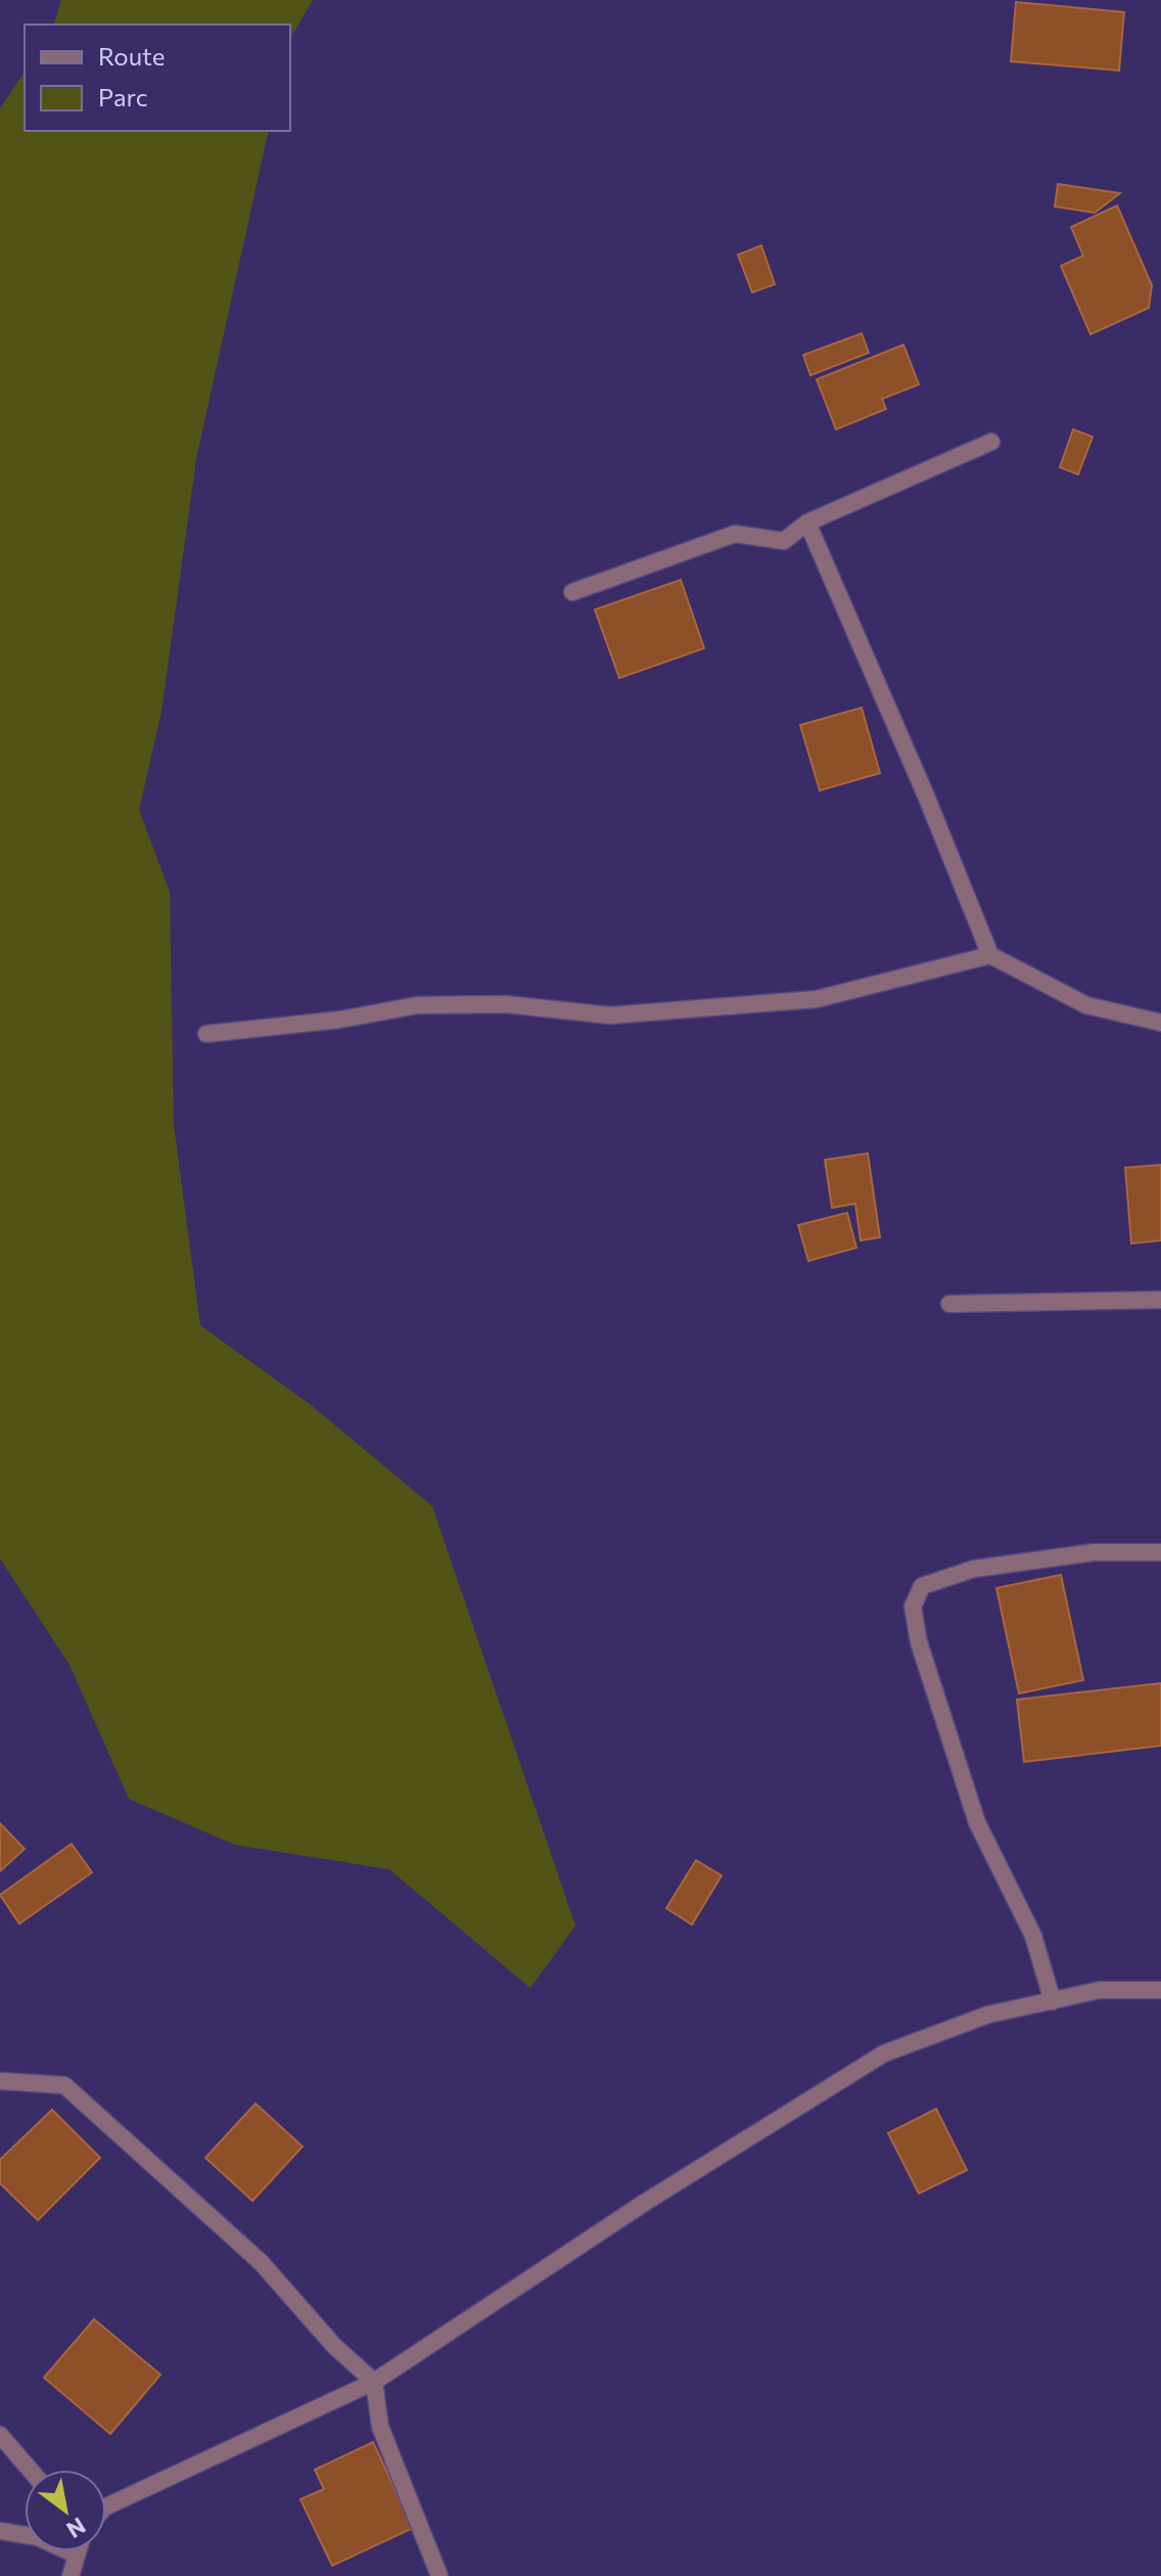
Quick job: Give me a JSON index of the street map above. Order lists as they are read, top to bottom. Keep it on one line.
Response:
{"legend":["Route","Parc"],"north":"bottom right"}
